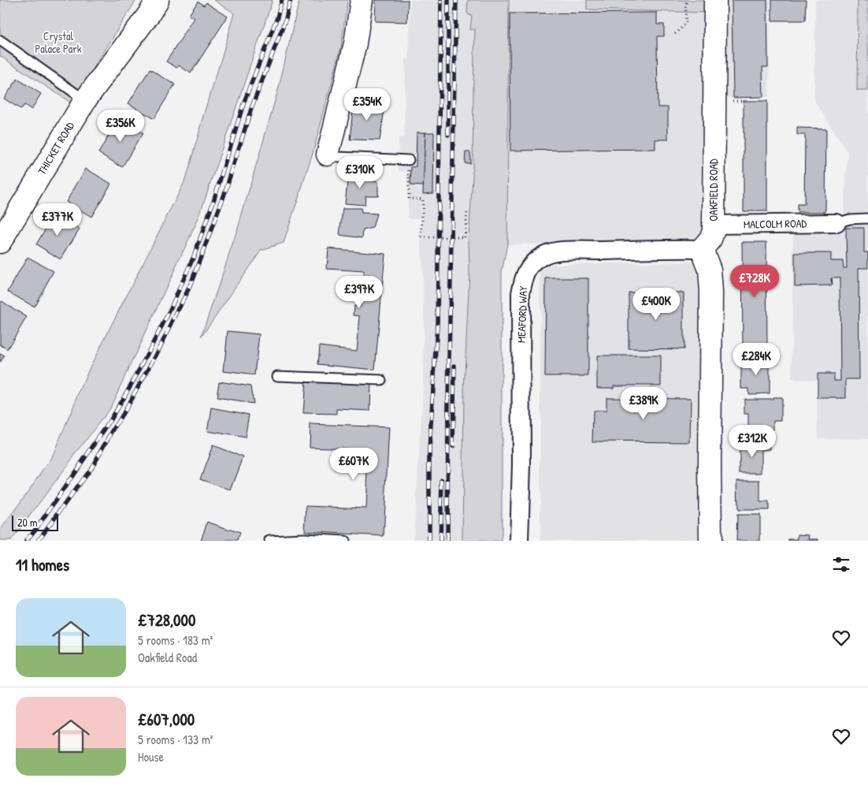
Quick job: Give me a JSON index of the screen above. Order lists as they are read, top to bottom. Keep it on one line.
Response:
{"streets":{"street":["THICKET ROAD","OAKFIELD ROAD","MALCOLM ROAD","MEAFORD WAY"]},"crossings":[["OAKFIELD ROAD","MALCOLM ROAD"],["OAKFIELD ROAD","MEAFORD WAY"]],"parks":["Crystal Palace Park"],"scale_bar":"20 m","page":{"price":["£354K","£356K","£310K","£377K","£728K","£397K","£400K","£284K","£389K","£312K","£607K"],"scale":"20 m","heading":"11 homes","list":[{"name":"£728,000","note":"5 rooms · 183 m² · Oakfield Road"},{"name":"£607,000","note":"5 rooms · 133 m² · House"}]}}
